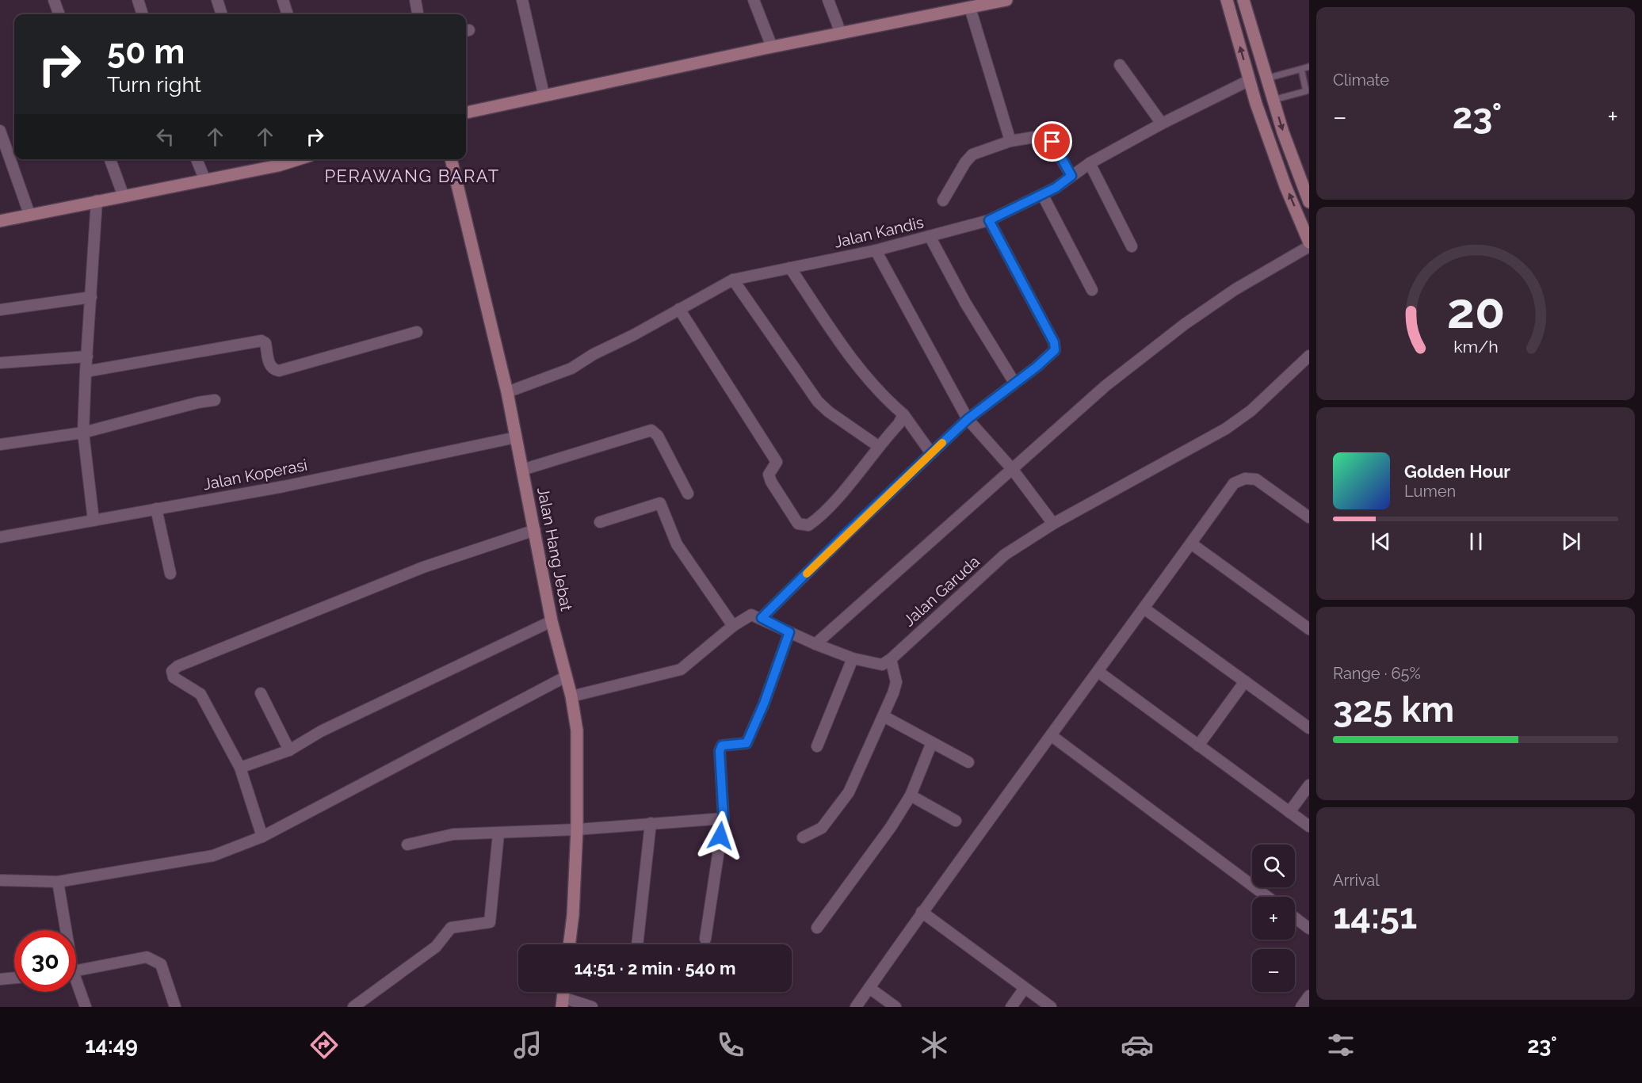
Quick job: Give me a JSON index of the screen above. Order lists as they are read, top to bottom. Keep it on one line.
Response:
{"streets":{"street":["Jalan Kandis","Jalan Koperasi","Jalan Hang Jebat","Jalan Garuda"]},"crossings":[["Jalan Kandis","Jalan Hang Jebat"],["Jalan Koperasi","Jalan Hang Jebat"]],"districts":["PERAWANG BARAT"],"page":{"tile":["Climate",["Range · 65%","325 km"],["Arrival","14:51"]],"turn":["50 m","Turn right"],"heat":["−","23°","+"],"song":["Golden Hour","Lumen"],"map_buttons":["+","−"],"limit":"30","trip":"14:51 · 2 min · 540 m","tabs":["14:49","23°"],"gauge":["20","km/h"]}}
